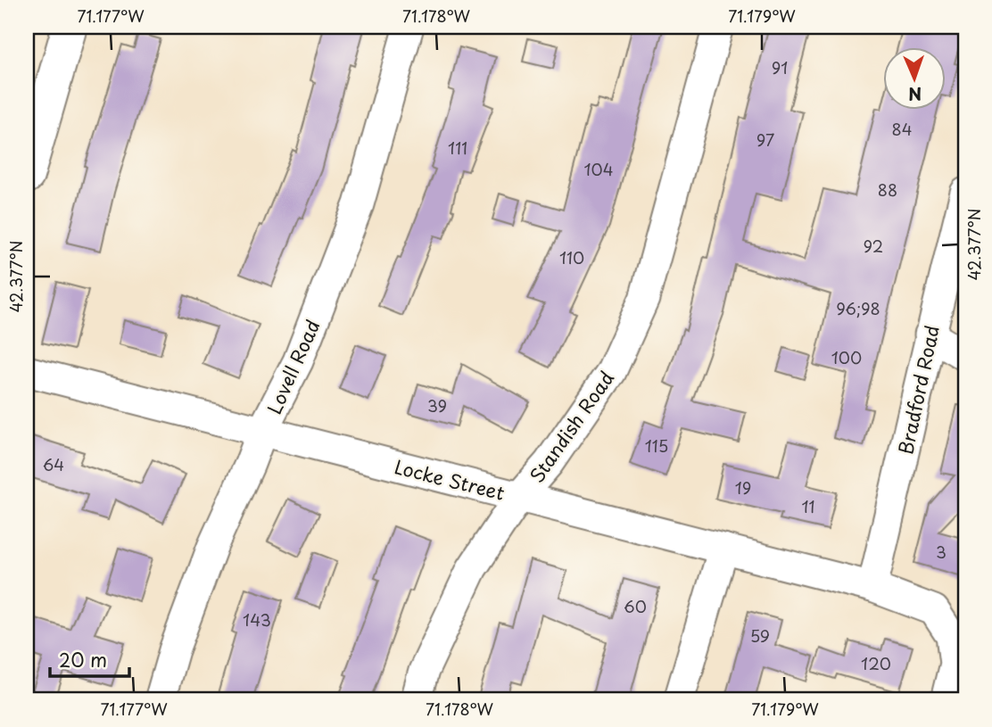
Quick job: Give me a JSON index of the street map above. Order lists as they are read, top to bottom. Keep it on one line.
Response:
{"streets":{"street":["Lovell Road","Bradford Road","Standish Road","Locke Street"]},"crossings":[["Lovell Road","Locke Street"],["Bradford Road","Locke Street"],["Standish Road","Locke Street"]],"house_numbers":["91","84","97","111","104","88","92","110","96;98","100","39","115","64","19","11","3","60","143","59","120"],"scale_bar":"20 m","north":"bottom","coordinates":["71.177°W","71.178°W","71.179°W","42.377°N"]}
